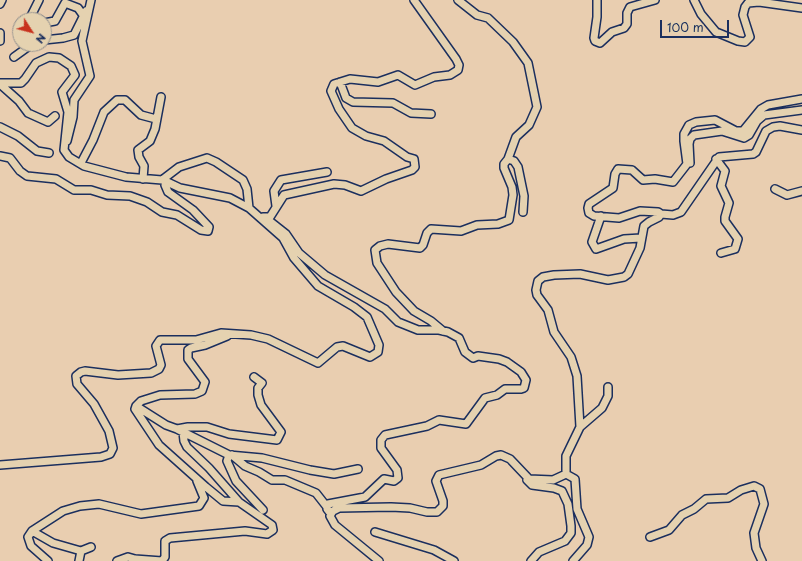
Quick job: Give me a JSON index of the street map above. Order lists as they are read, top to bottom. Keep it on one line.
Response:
{"scale_bar":"100 m","north":"bottom right"}
